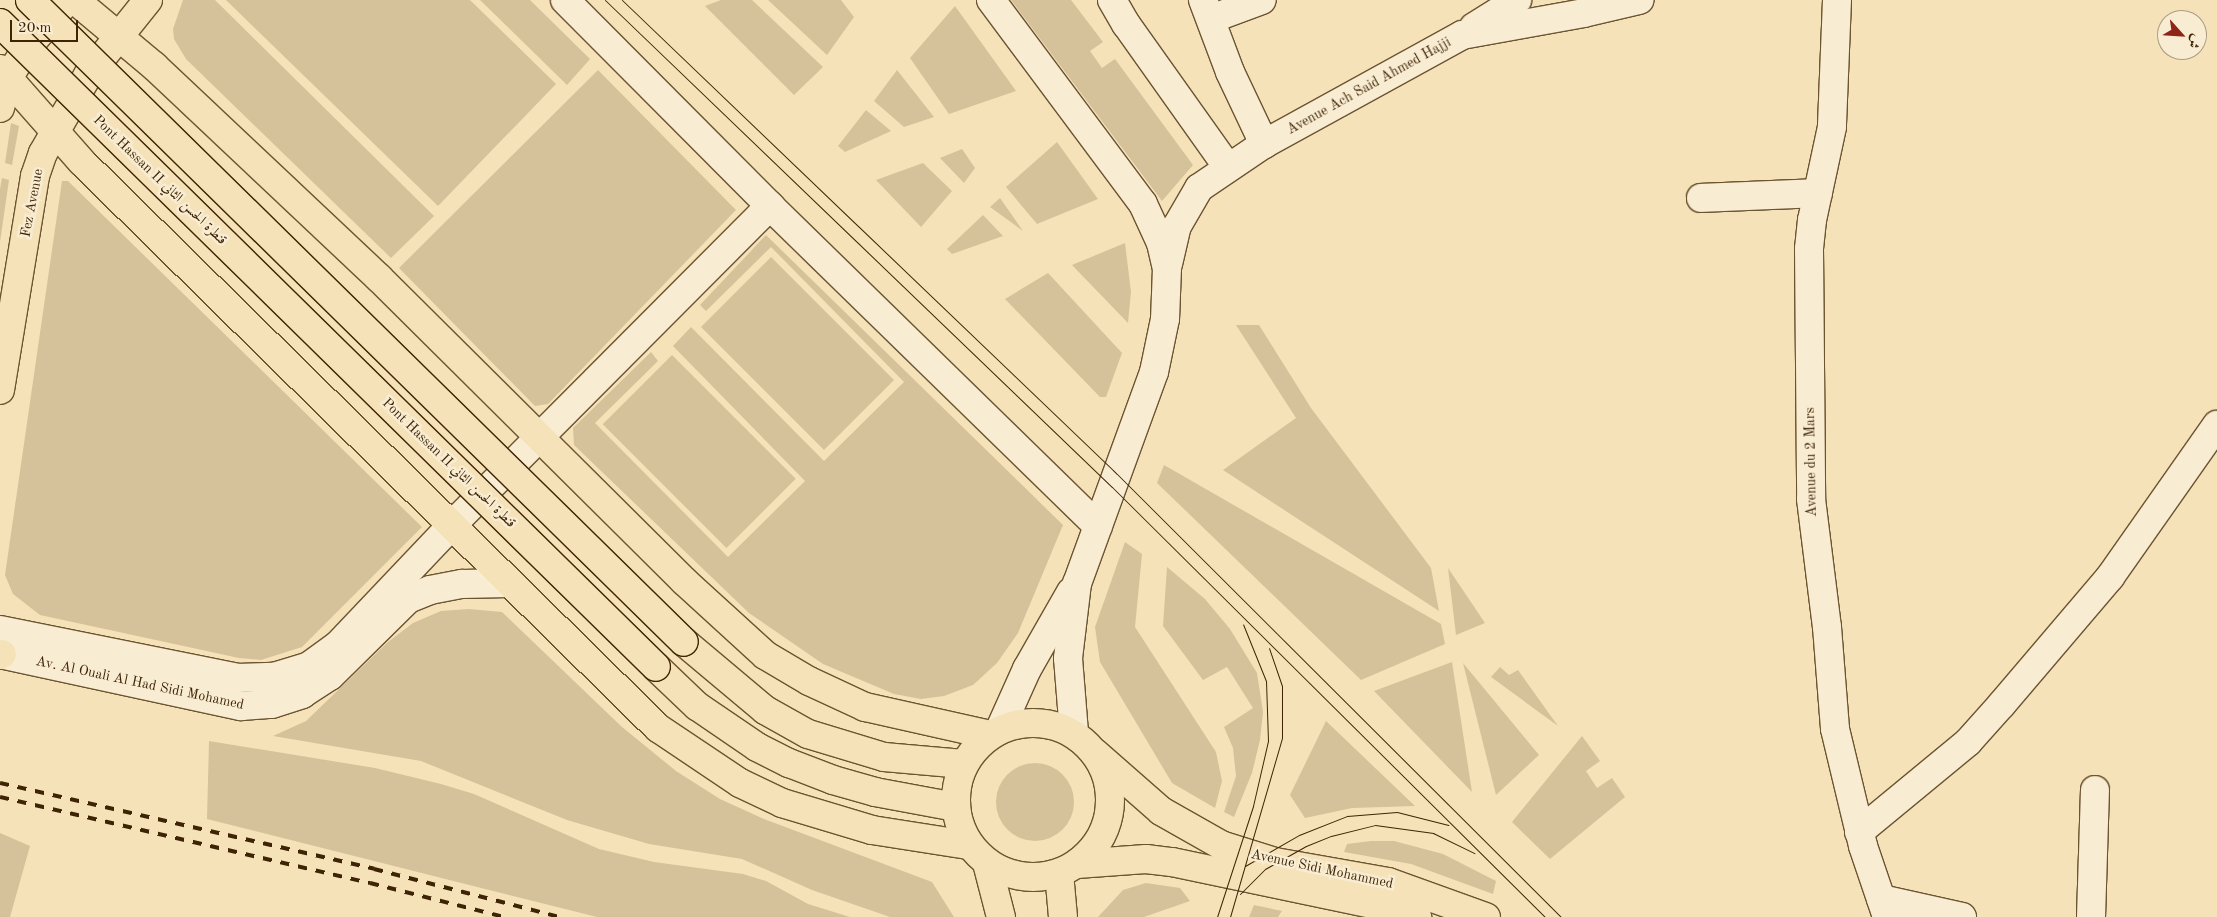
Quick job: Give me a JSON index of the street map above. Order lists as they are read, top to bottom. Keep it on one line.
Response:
{"streets":{"main road":["Pont Hassan II قنطرة الحسن الثاني","Fez Avenue","Avenue Sidi Mohammed"],"street":["Avenue Ach Said Ahmed Hajji","Avenue du 2 Mars","Av. Al Ouali Al Had Sidi Mohamed"]},"crossings":[["Pont Hassan II قنطرة الحسن الثاني","Avenue Sidi Mohammed"]],"scale_bar":"20 m","north":"bottom right"}
